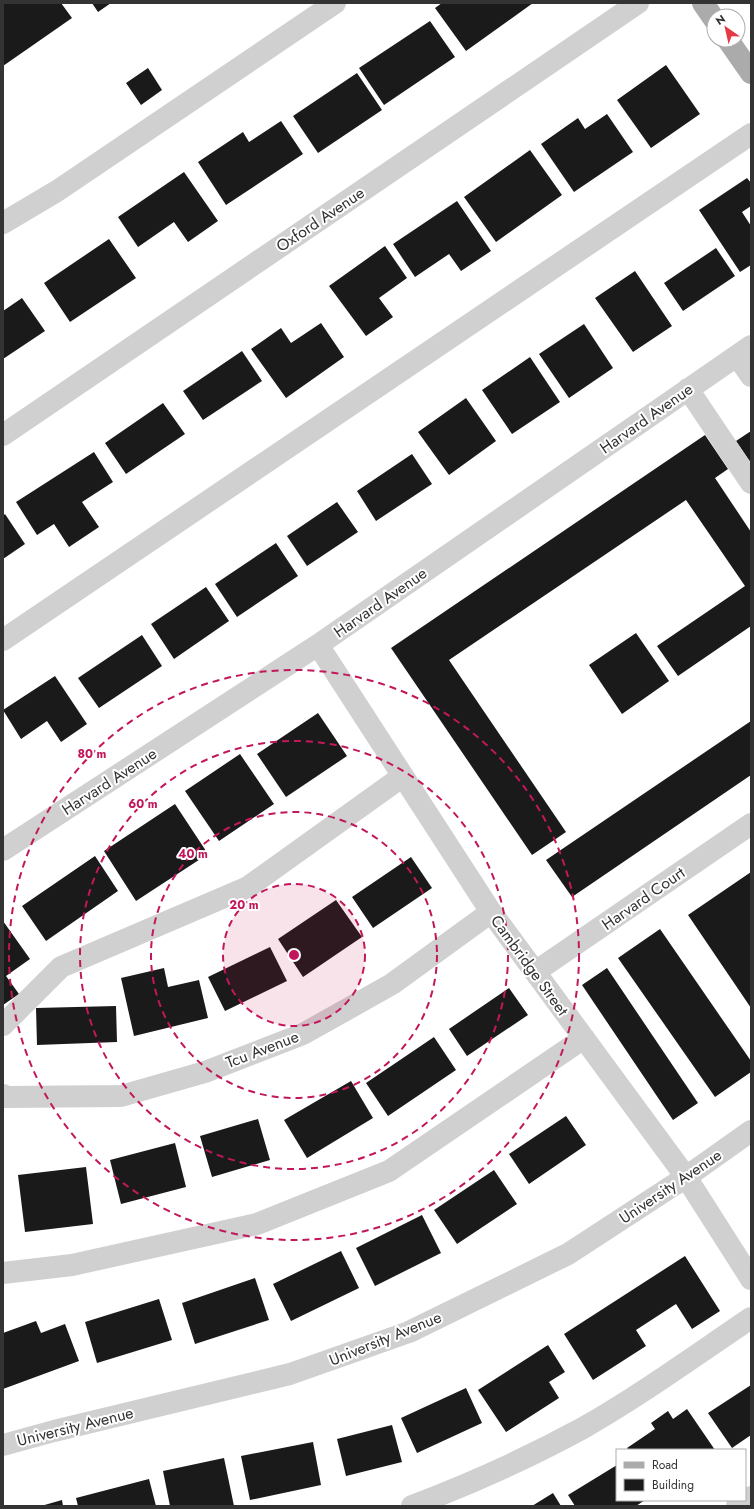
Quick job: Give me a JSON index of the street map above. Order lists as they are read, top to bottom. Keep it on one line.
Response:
{"streets":{"street":["Oxford Avenue","Harvard Avenue","Harvard Court","Cambridge Street","Tcu Avenue","University Avenue"]},"crossings":[["Harvard Avenue","Cambridge Street"],["Harvard Court","Cambridge Street"],["Cambridge Street","Tcu Avenue"],["Cambridge Street","University Avenue"]],"legend":["Road","Building"],"north":"top left","rings":["80 m","60 m","40 m","20 m"]}
